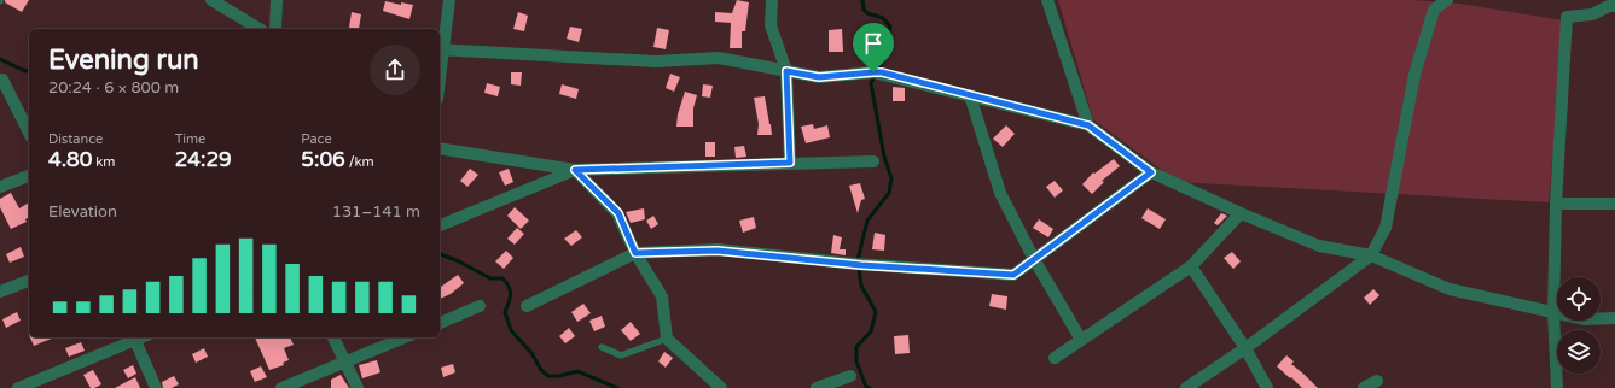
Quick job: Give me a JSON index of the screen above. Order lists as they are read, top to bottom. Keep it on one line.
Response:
{"page":{"heading":["Evening run","20:24 · 6 × 800 m"],"stats":[["Distance","4.80 km"],["Time","24:29"],["Pace","5:06 /km"]],"chart":["Elevation","131–141 m"]}}
